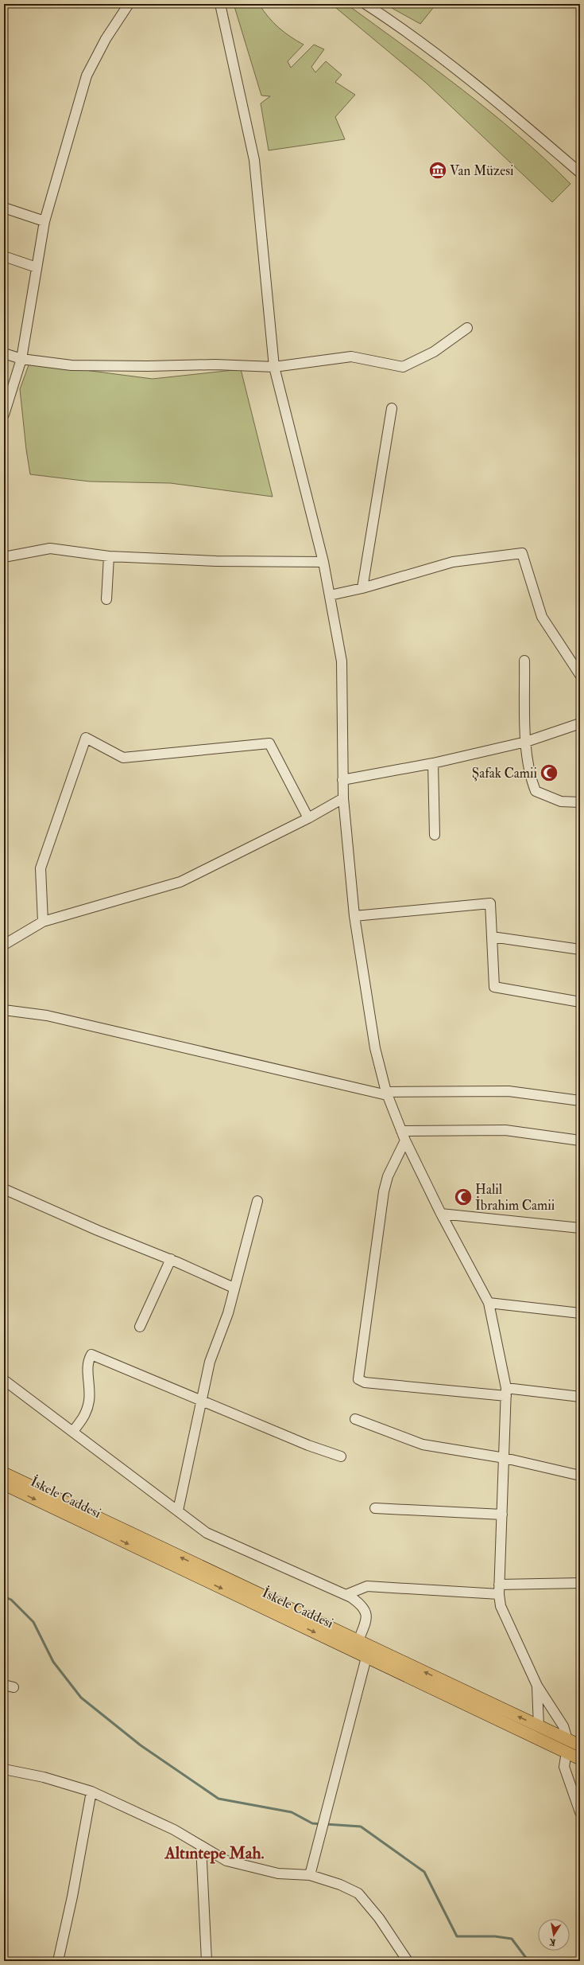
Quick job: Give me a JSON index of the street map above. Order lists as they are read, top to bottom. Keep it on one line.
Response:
{"streets":{"main road":["İskele Caddesi"]},"districts":["Altıntepe Mah."],"places":{"museum":["Van Müzesi"],"mosque":["Şafak Camii","Halil İbrahim Camii"]},"north":"bottom"}
